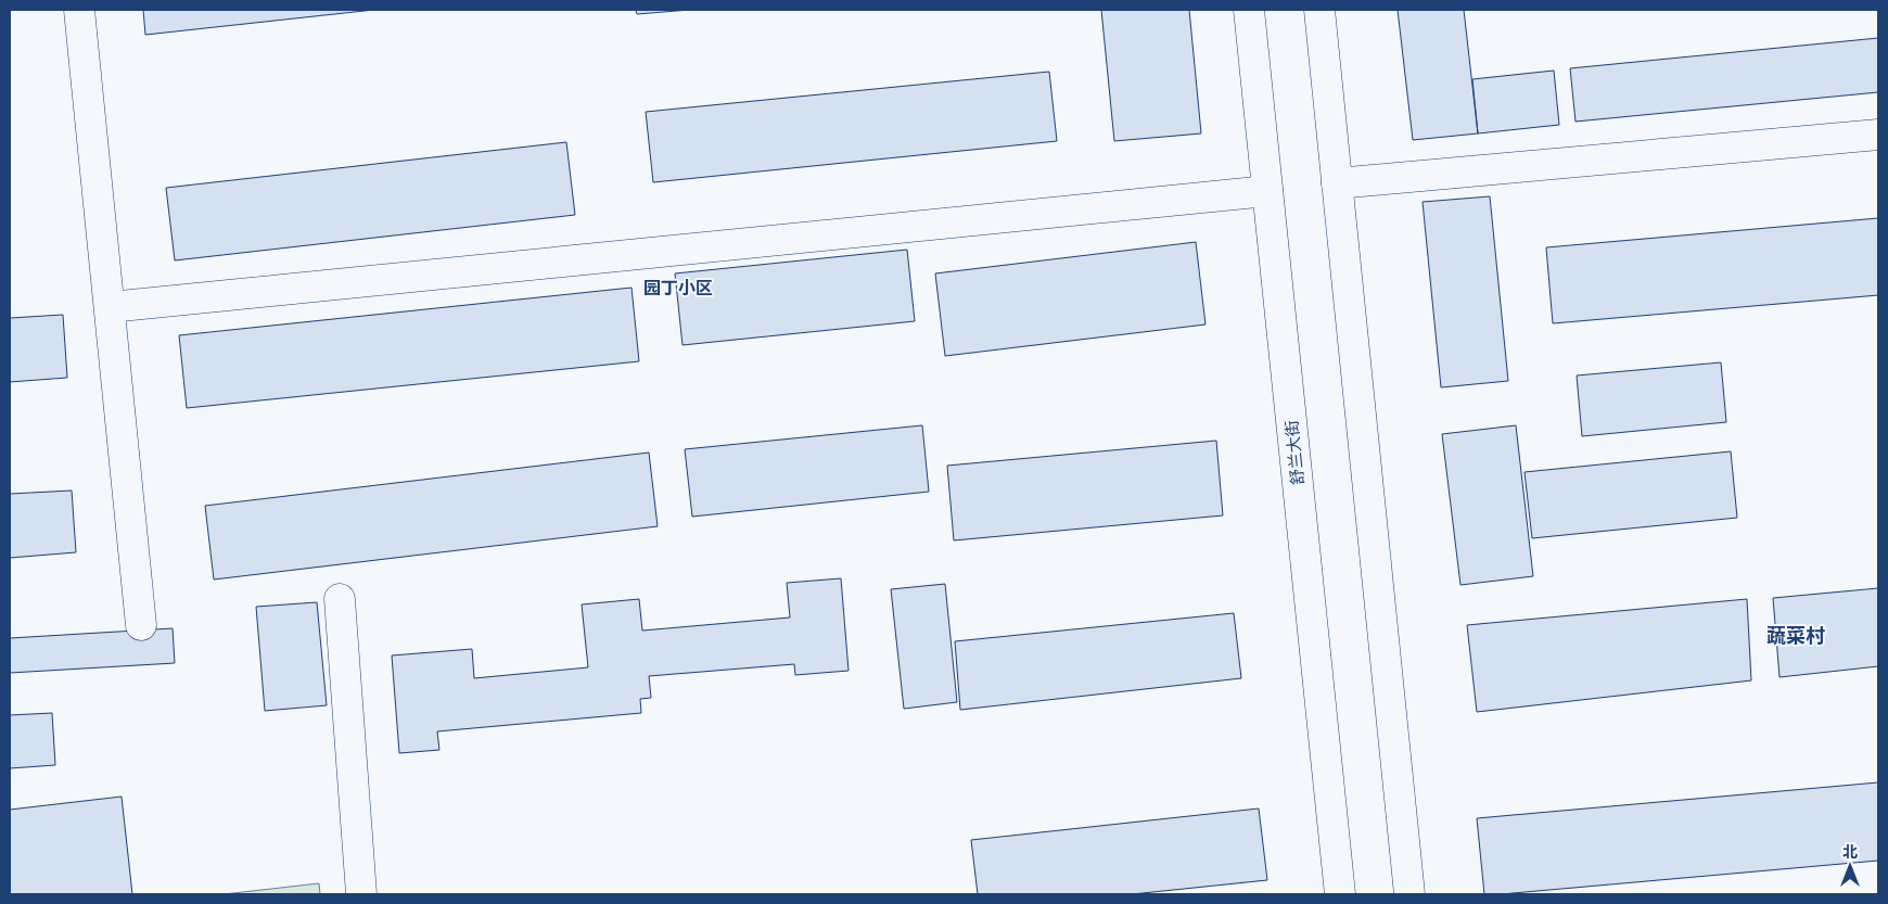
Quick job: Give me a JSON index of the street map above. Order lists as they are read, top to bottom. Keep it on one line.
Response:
{"streets":{"street":["舒兰大街"]},"districts":["园丁小区","蔬菜村"],"north":"top"}
